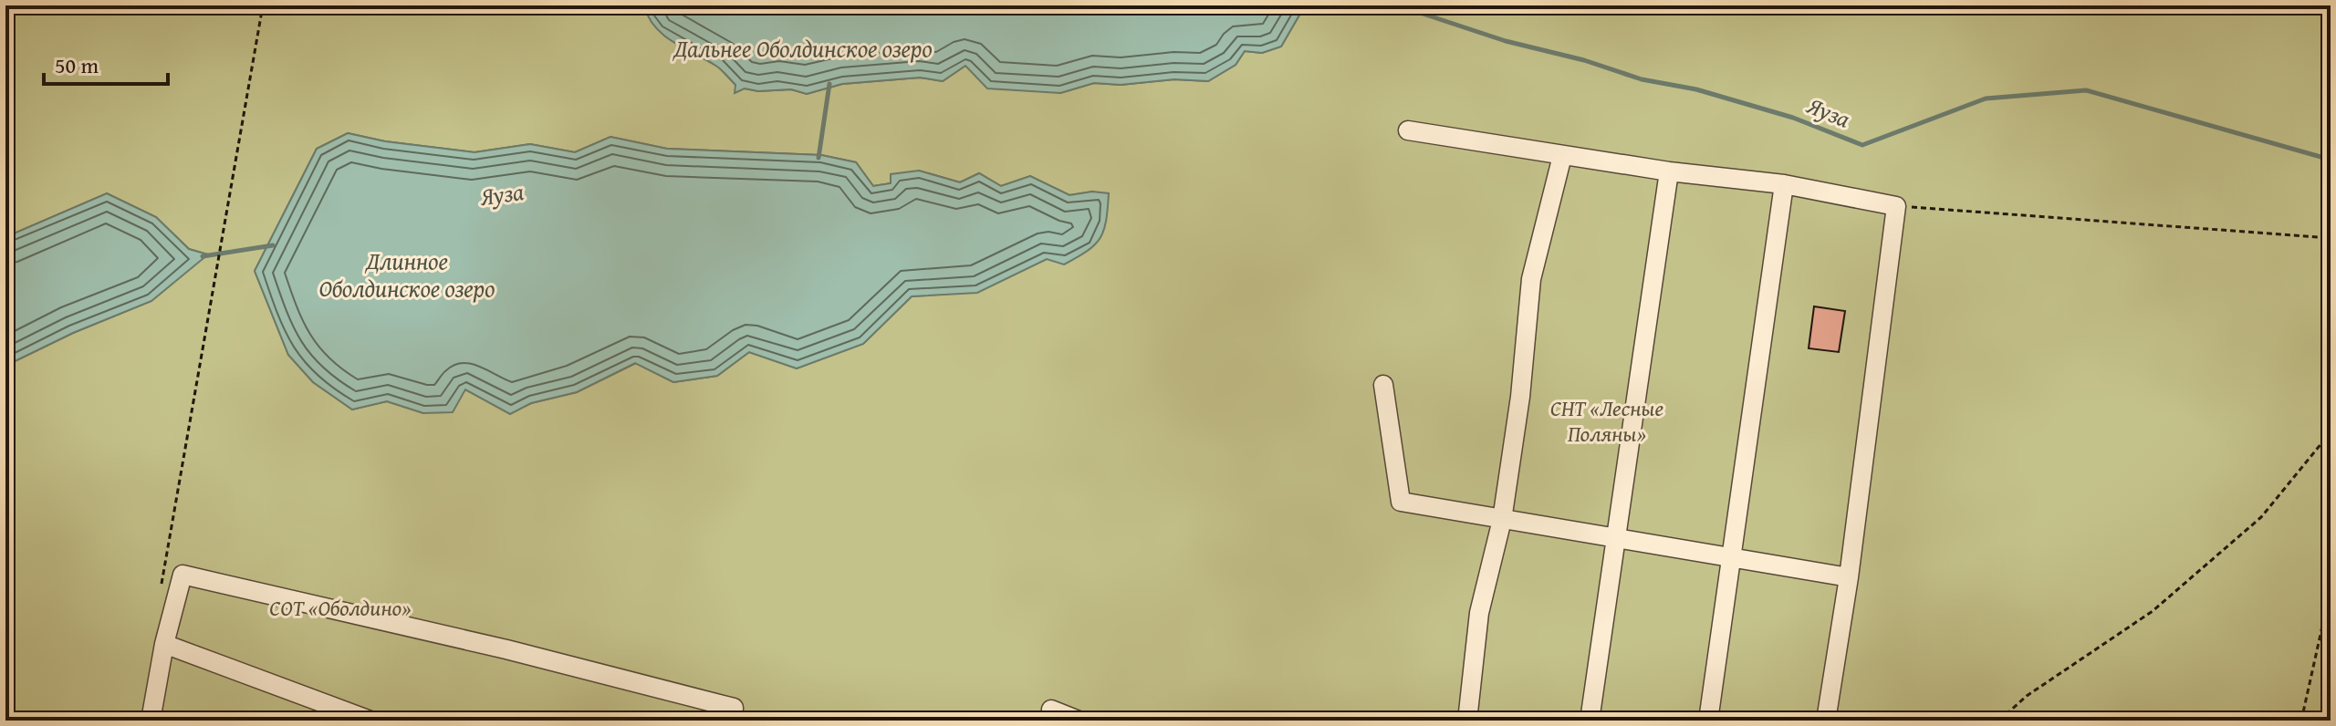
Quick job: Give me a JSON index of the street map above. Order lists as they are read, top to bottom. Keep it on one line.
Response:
{"water":["Дальнее Оболдинское озеро","Яуза","Длинное Оболдинское озеро"],"parks":["СНТ «Лесные Поляны»","СОТ «Оболдино»"],"scale_bar":"50 m"}
